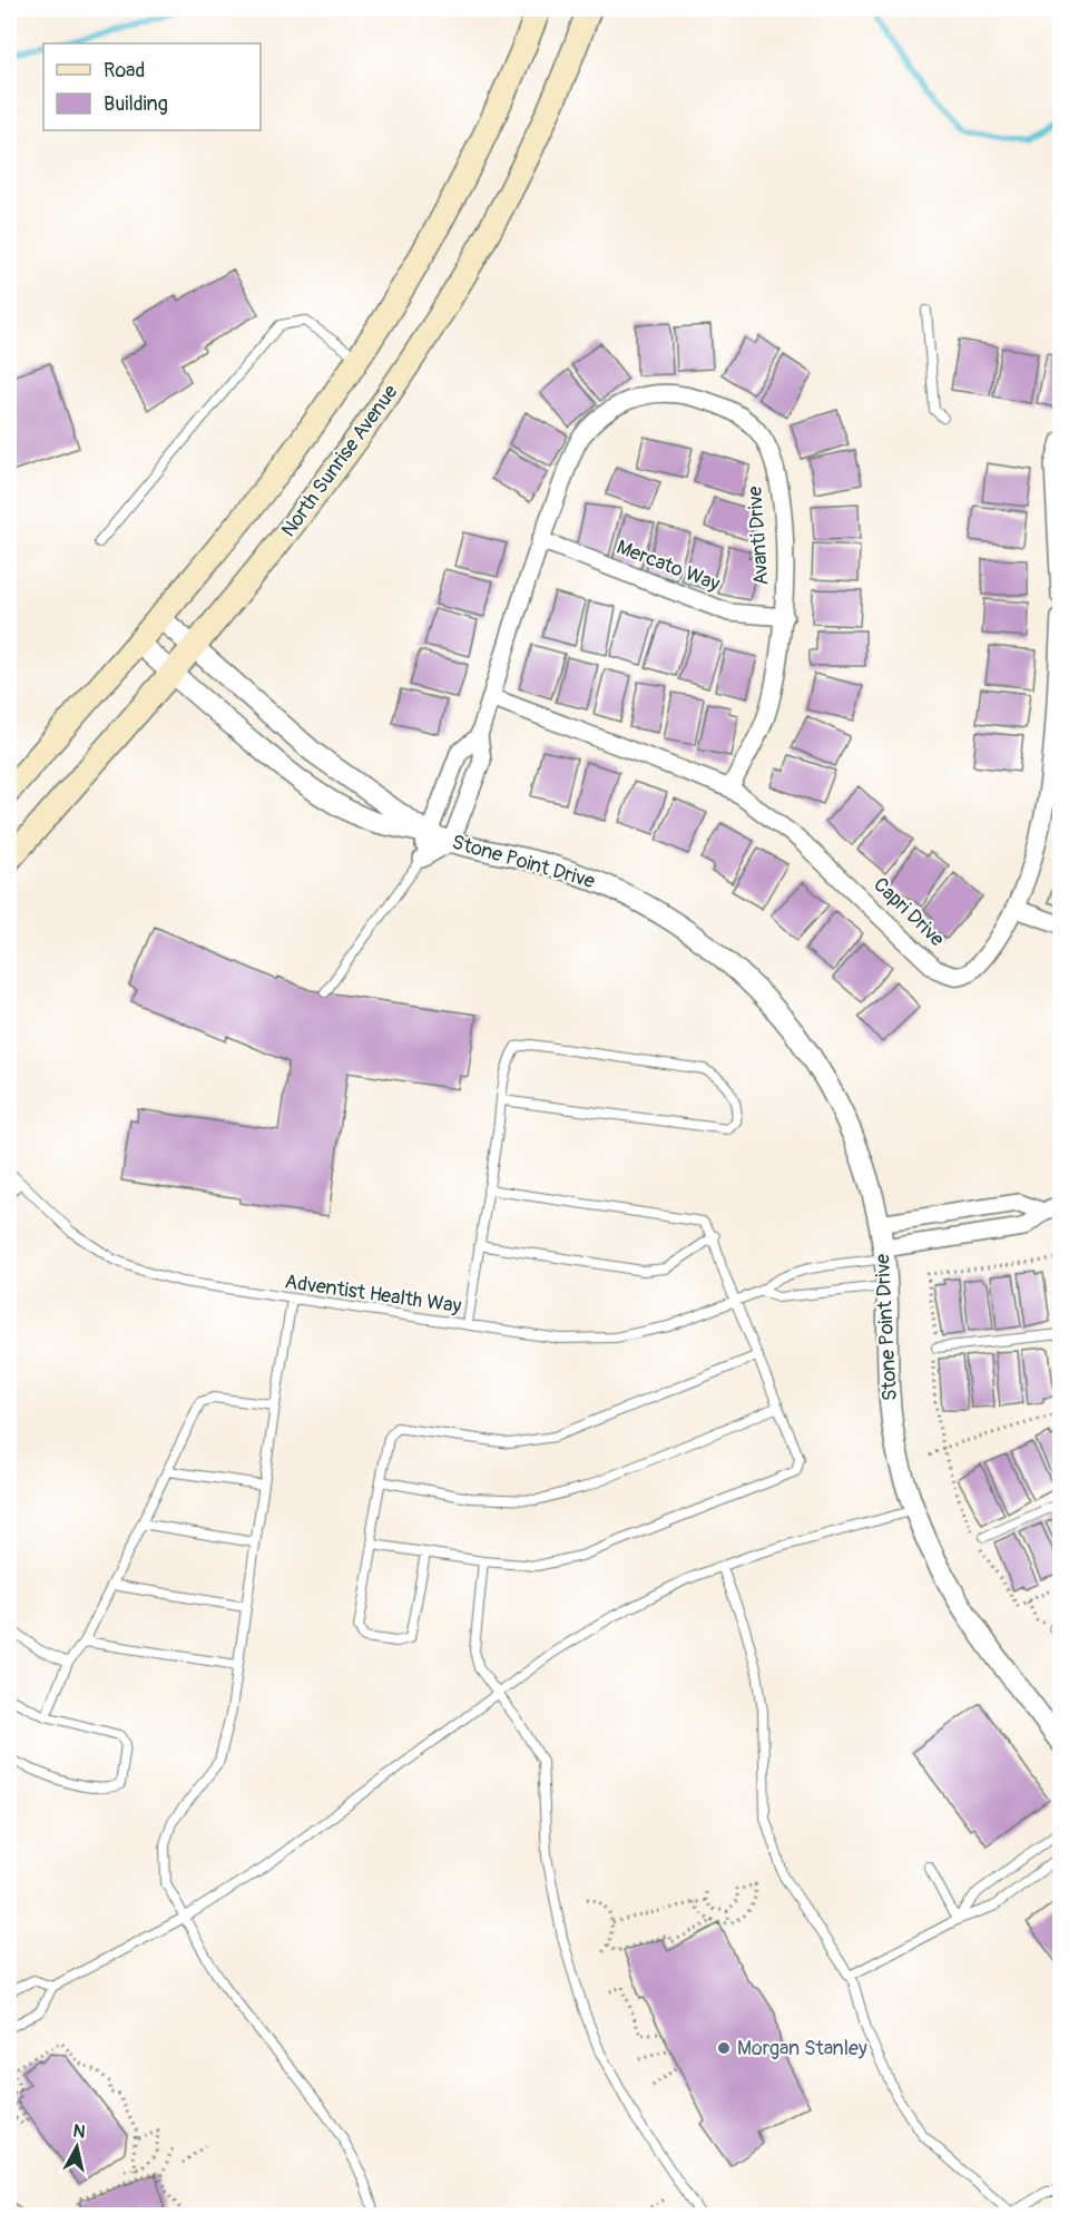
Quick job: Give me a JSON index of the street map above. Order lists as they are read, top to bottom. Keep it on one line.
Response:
{"streets":{"main road":["North Sunrise Avenue"],"street":["Avanti Drive","Mercato Way","Stone Point Drive","Capri Drive"],"lane":["Adventist Health Way"]},"crossings":[["North Sunrise Avenue","Stone Point Drive"],["Avanti Drive","Mercato Way"],["Avanti Drive","Stone Point Drive"],["Avanti Drive","Capri Drive"],["Stone Point Drive","Adventist Health Way"]],"places":["Morgan Stanley"],"legend":["Road","Building"],"north":"top"}
